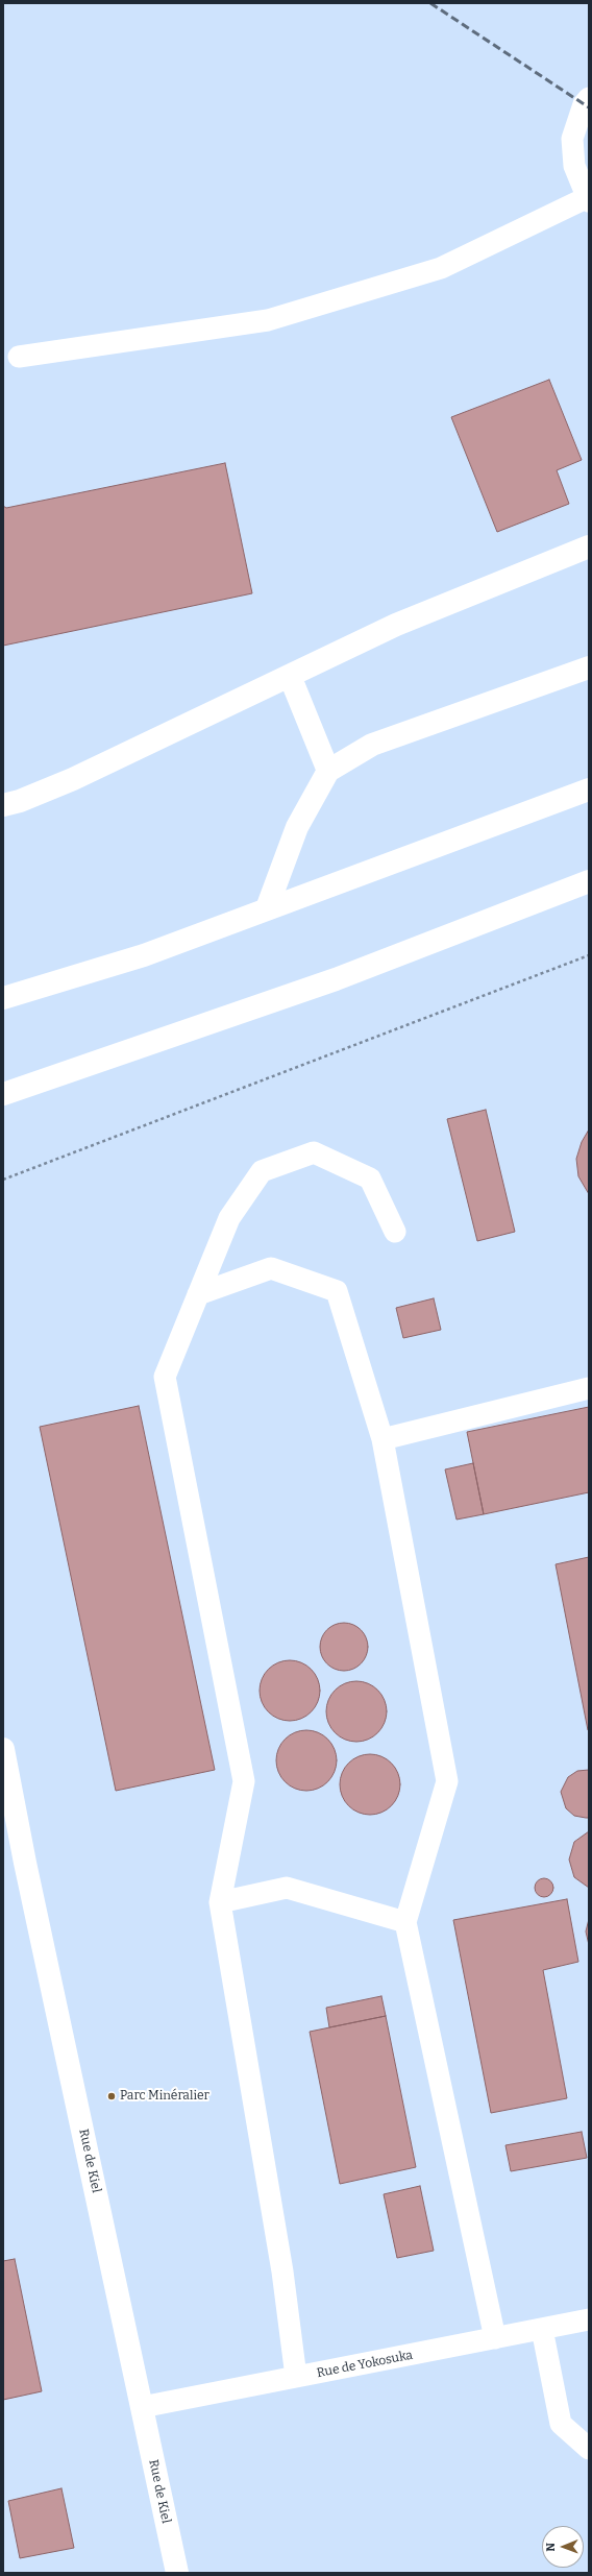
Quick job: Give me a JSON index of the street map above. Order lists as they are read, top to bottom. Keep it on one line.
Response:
{"streets":{"street":["Rue de Kiel"],"lane":["Rue de Yokosuka"]},"crossings":[["Rue de Kiel","Rue de Yokosuka"]],"places":["Parc Minéralier"],"north":"left"}
